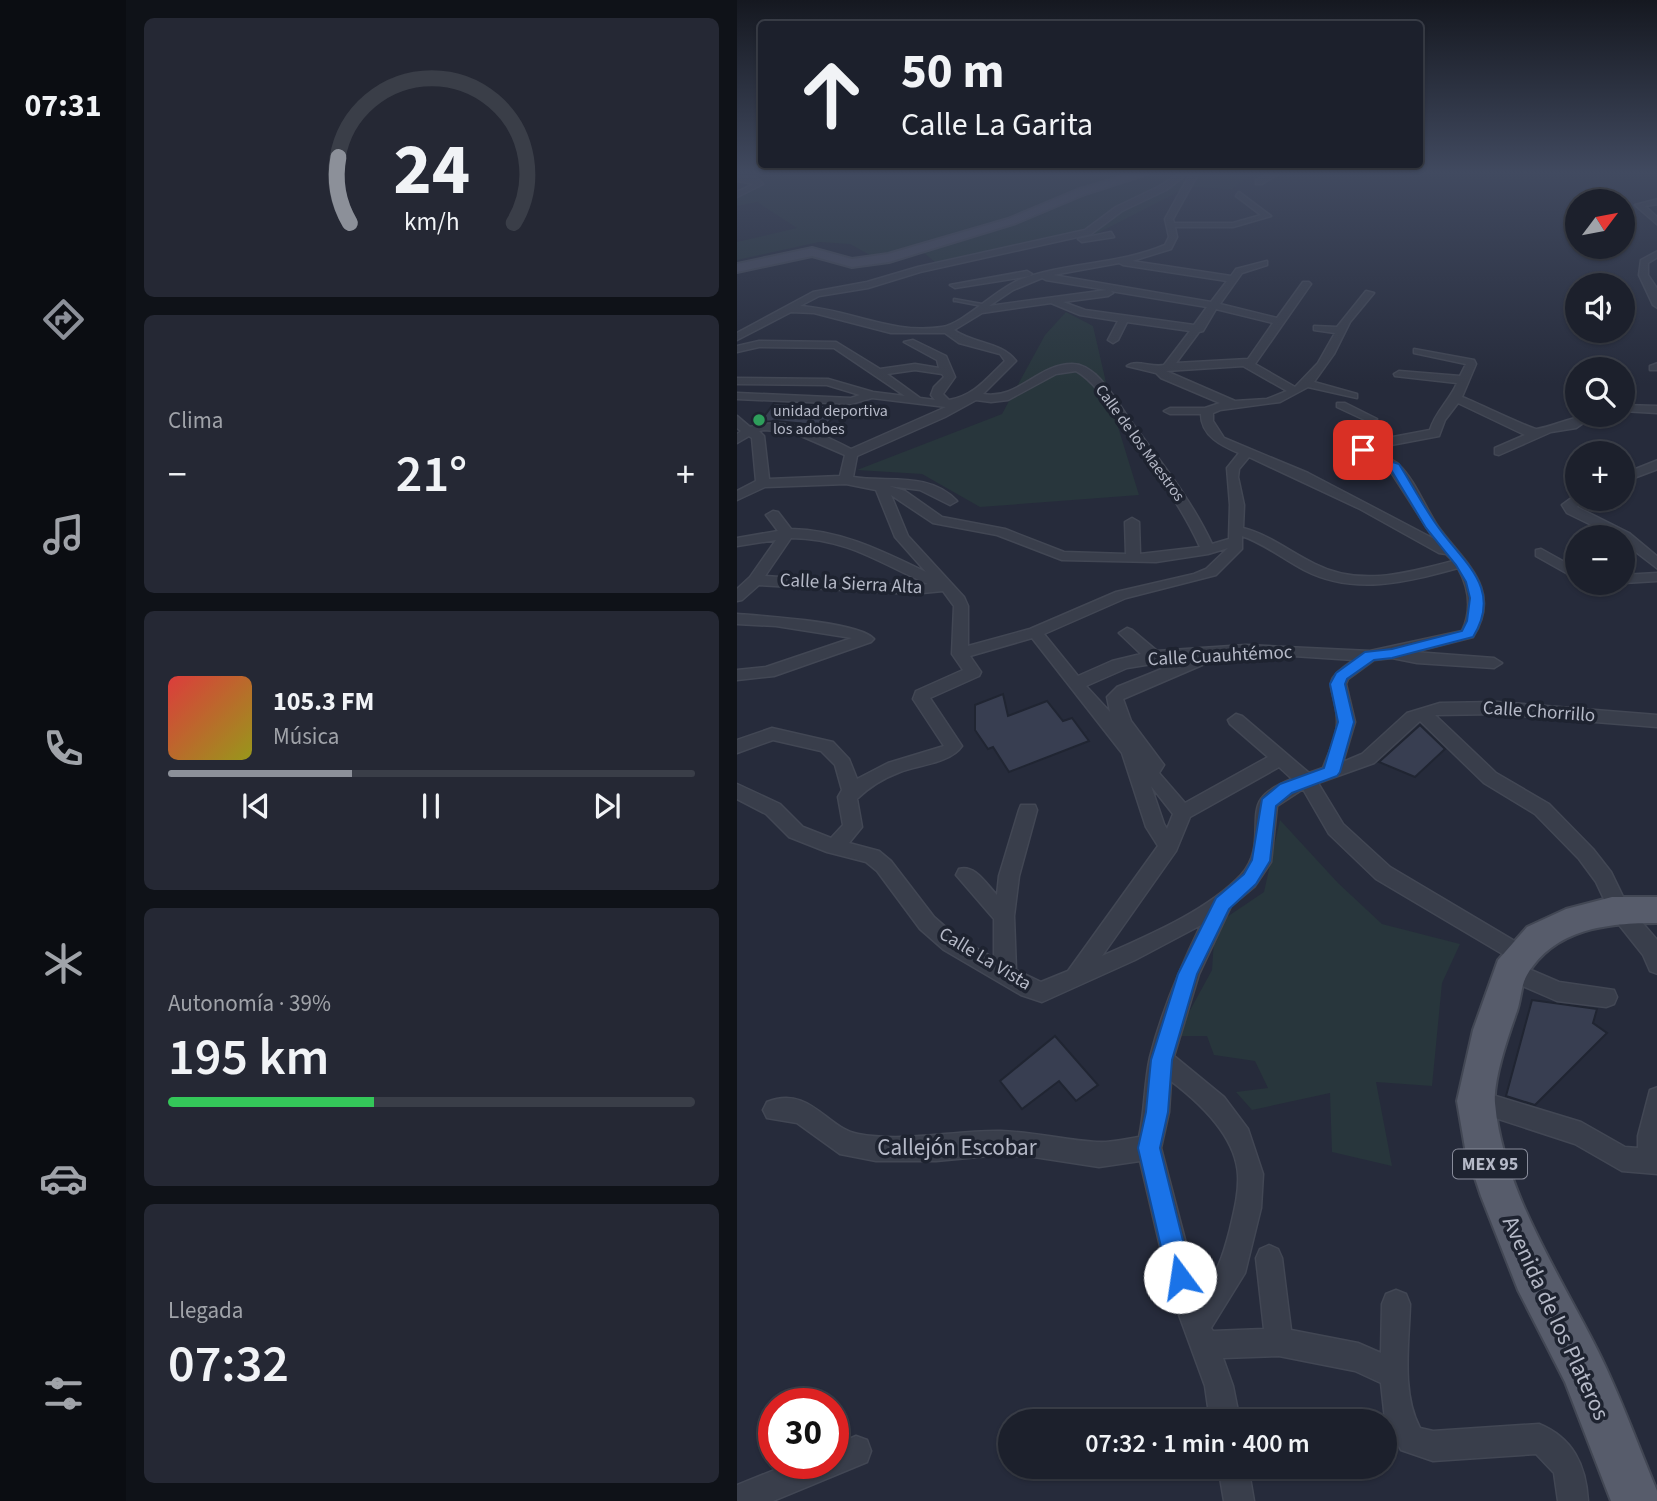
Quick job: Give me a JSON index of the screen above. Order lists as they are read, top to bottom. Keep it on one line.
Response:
{"streets":{"main road":["MEX 95","Avenida de los Plateros"],"street":["Calle de los Maestros","Calle la Sierra Alta","Calle Cuauhtémoc","Calle Chorrillo","Calle La Vista","Callejón Escobar"]},"places":["unidad deportiva los adobes"],"north":"top right","page":{"tabs":"07:31","turn":["50 m","Calle La Garita"],"map_buttons":["+","−"],"tile":["Clima",["Autonomía · 39%","195 km"],["Llegada","07:32"]],"heat":["−","21°","+"],"song":["105.3 FM","Música"],"limit":"30","trip":"07:32 · 1 min · 400 m","gauge":["24","km/h"]}}
